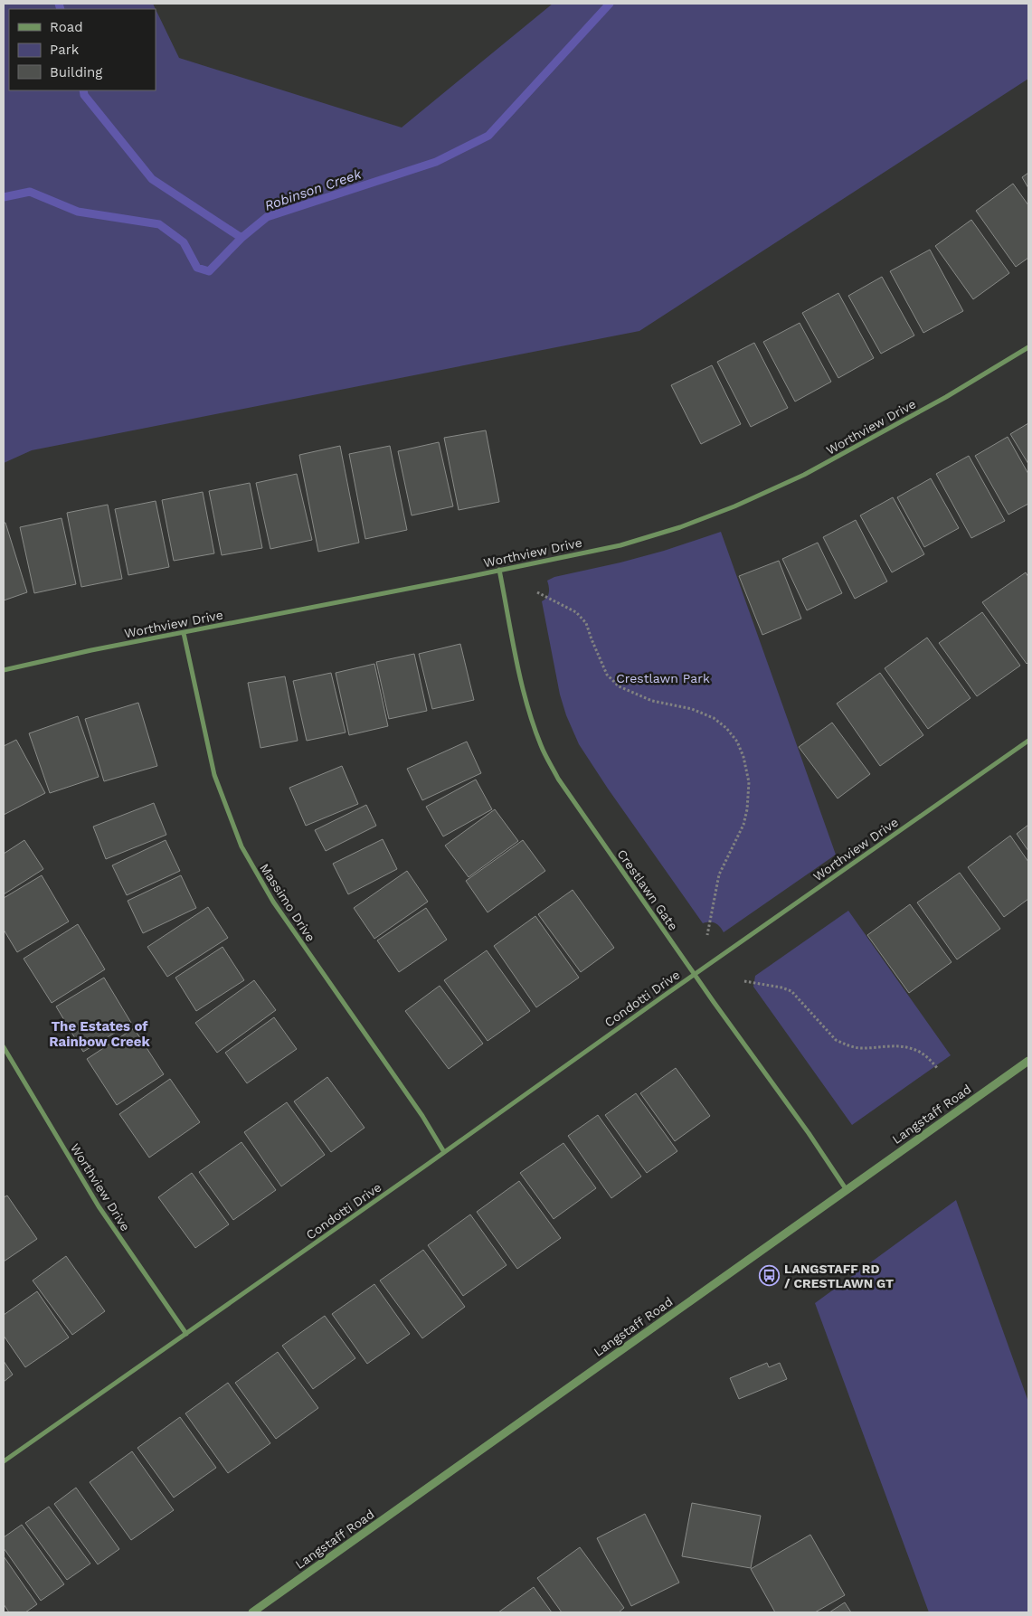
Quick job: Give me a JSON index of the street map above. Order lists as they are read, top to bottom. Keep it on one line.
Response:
{"streets":{"street":["Worthview Drive","Crestlawn Gate","Massimo Drive","Condotti Drive","Langstaff Road"]},"crossings":[["Worthview Drive","Crestlawn Gate"],["Worthview Drive","Massimo Drive"],["Worthview Drive","Condotti Drive"],["Crestlawn Gate","Condotti Drive"],["Crestlawn Gate","Langstaff Road"],["Massimo Drive","Condotti Drive"]],"districts":["The Estates of Rainbow Creek"],"water":["Robinson Creek"],"parks":["Crestlawn Park"],"places":{"bus stop":["LANGSTAFF RD / CRESTLAWN GT"]},"legend":["Road","Park","Building"]}
